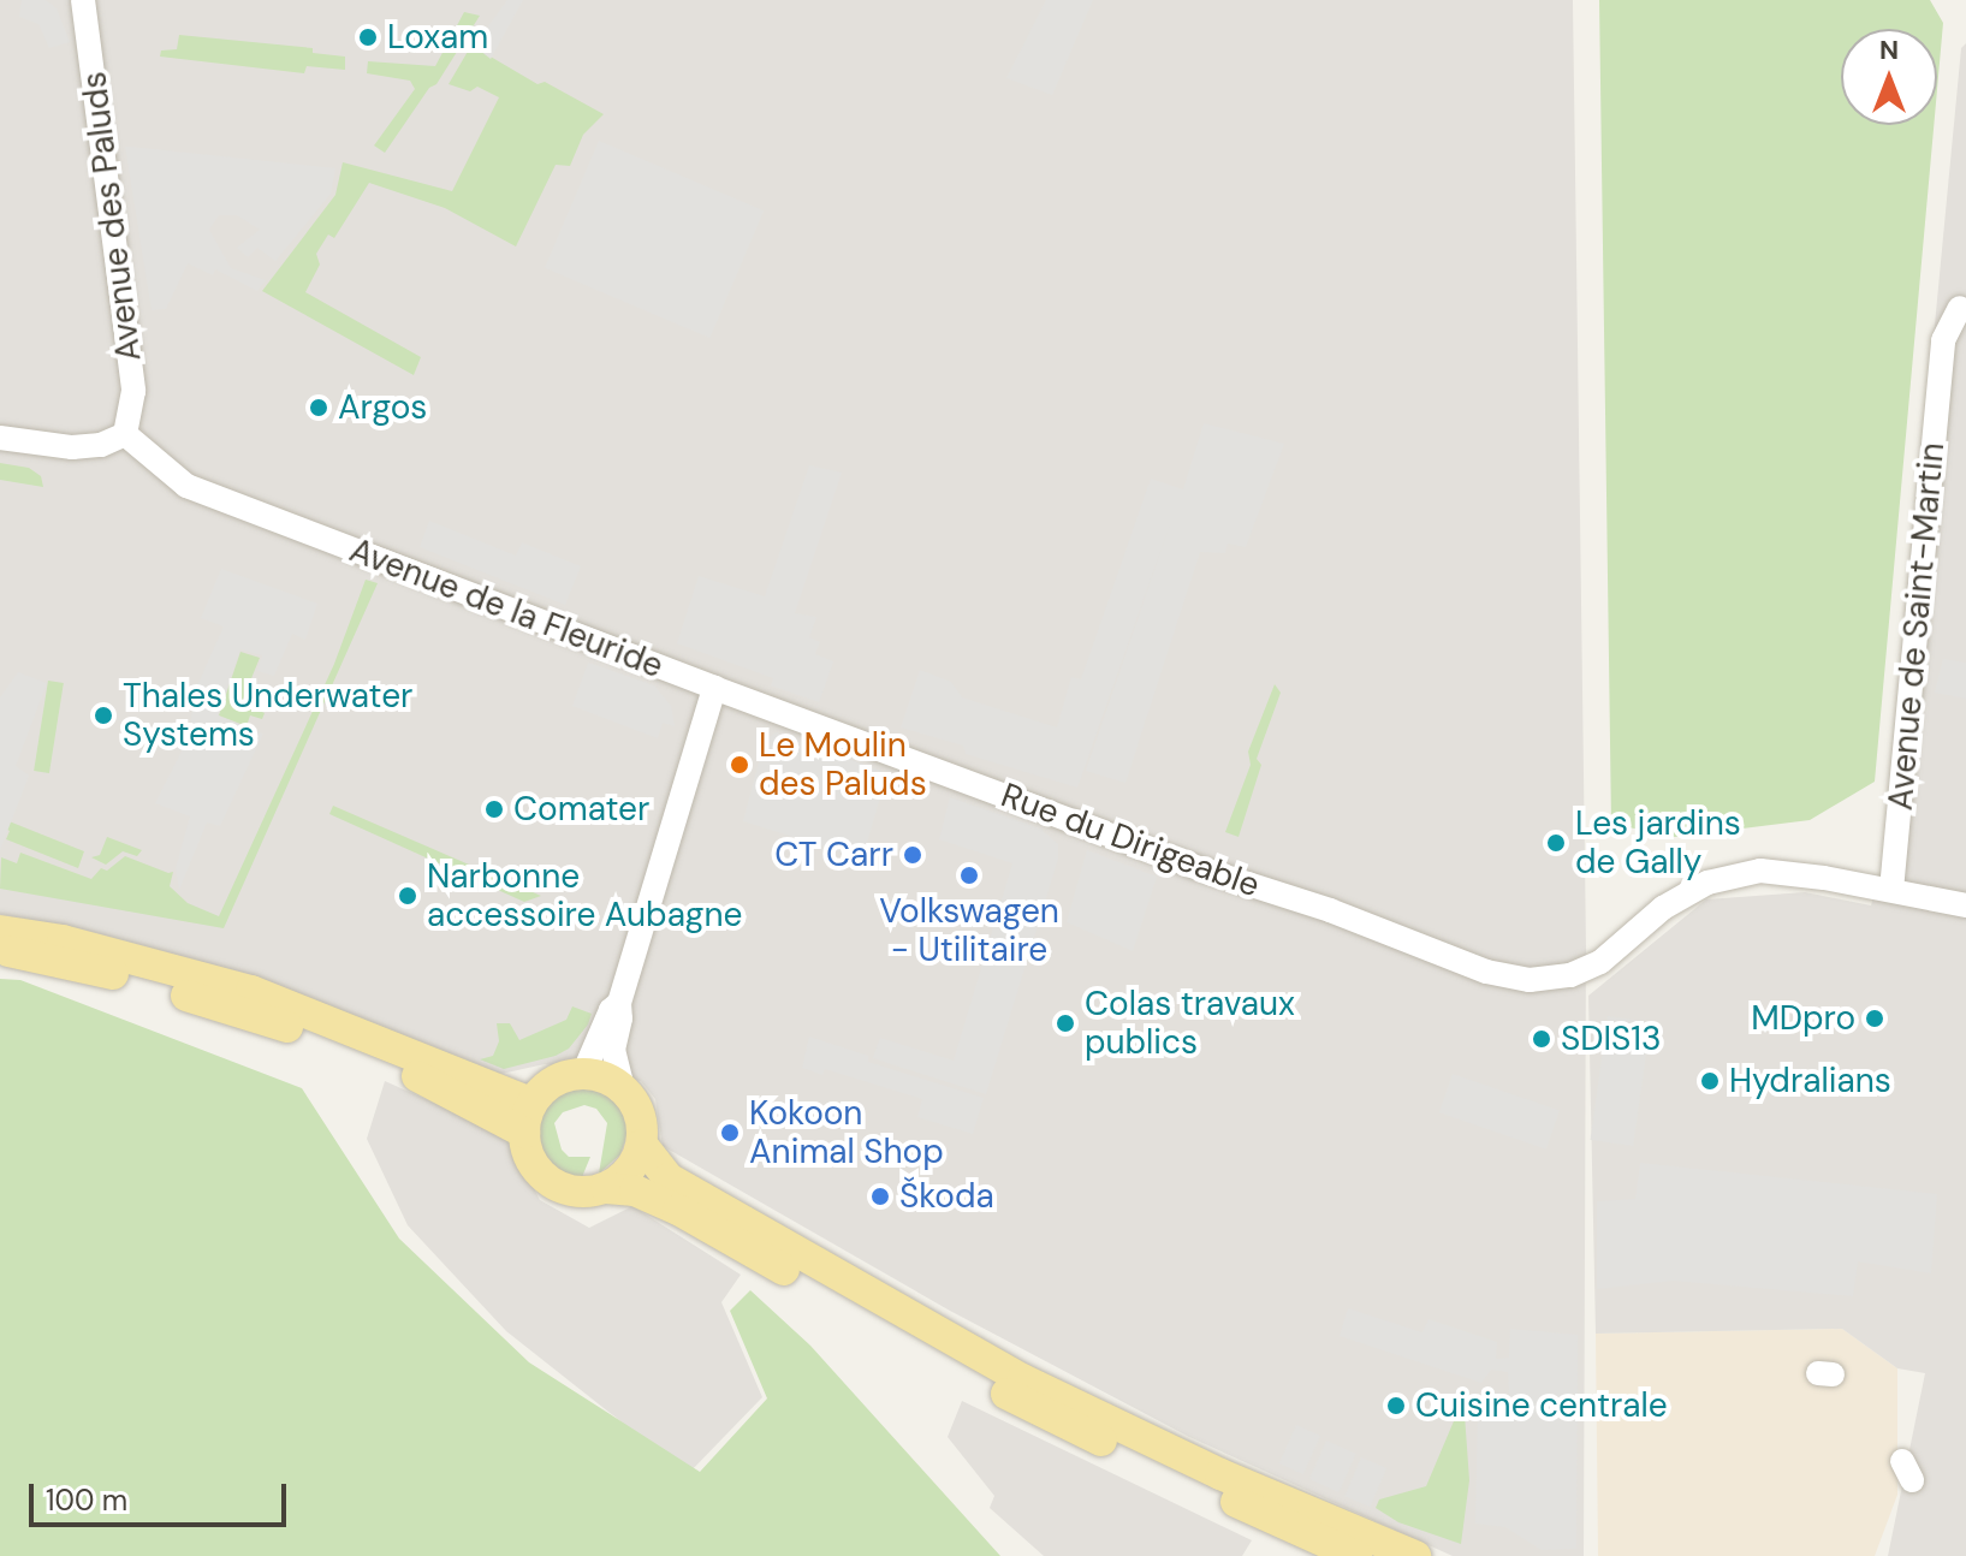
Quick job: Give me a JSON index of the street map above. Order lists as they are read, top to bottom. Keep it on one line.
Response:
{"streets":{"street":["Avenue des Paluds","Avenue de la Fleuride","Avenue de Saint-Martin","Rue du Dirigeable"]},"crossings":[["Avenue des Paluds","Avenue de la Fleuride"],["Avenue de la Fleuride","Rue du Dirigeable"],["Avenue de Saint-Martin","Rue du Dirigeable"]],"places":["Loxam","Argos","Thales Underwater Systems","Le Moulin des Paluds","Comater","Les jardins de Gally","CT Carr","Volkswagen - Utilitaire","Narbonne accessoire Aubagne","MDpro","Colas travaux publics","SDIS13","Hydralians","Kokoon Animal Shop","Škoda","Cuisine centrale"],"scale_bar":"100 m","north":"top"}
